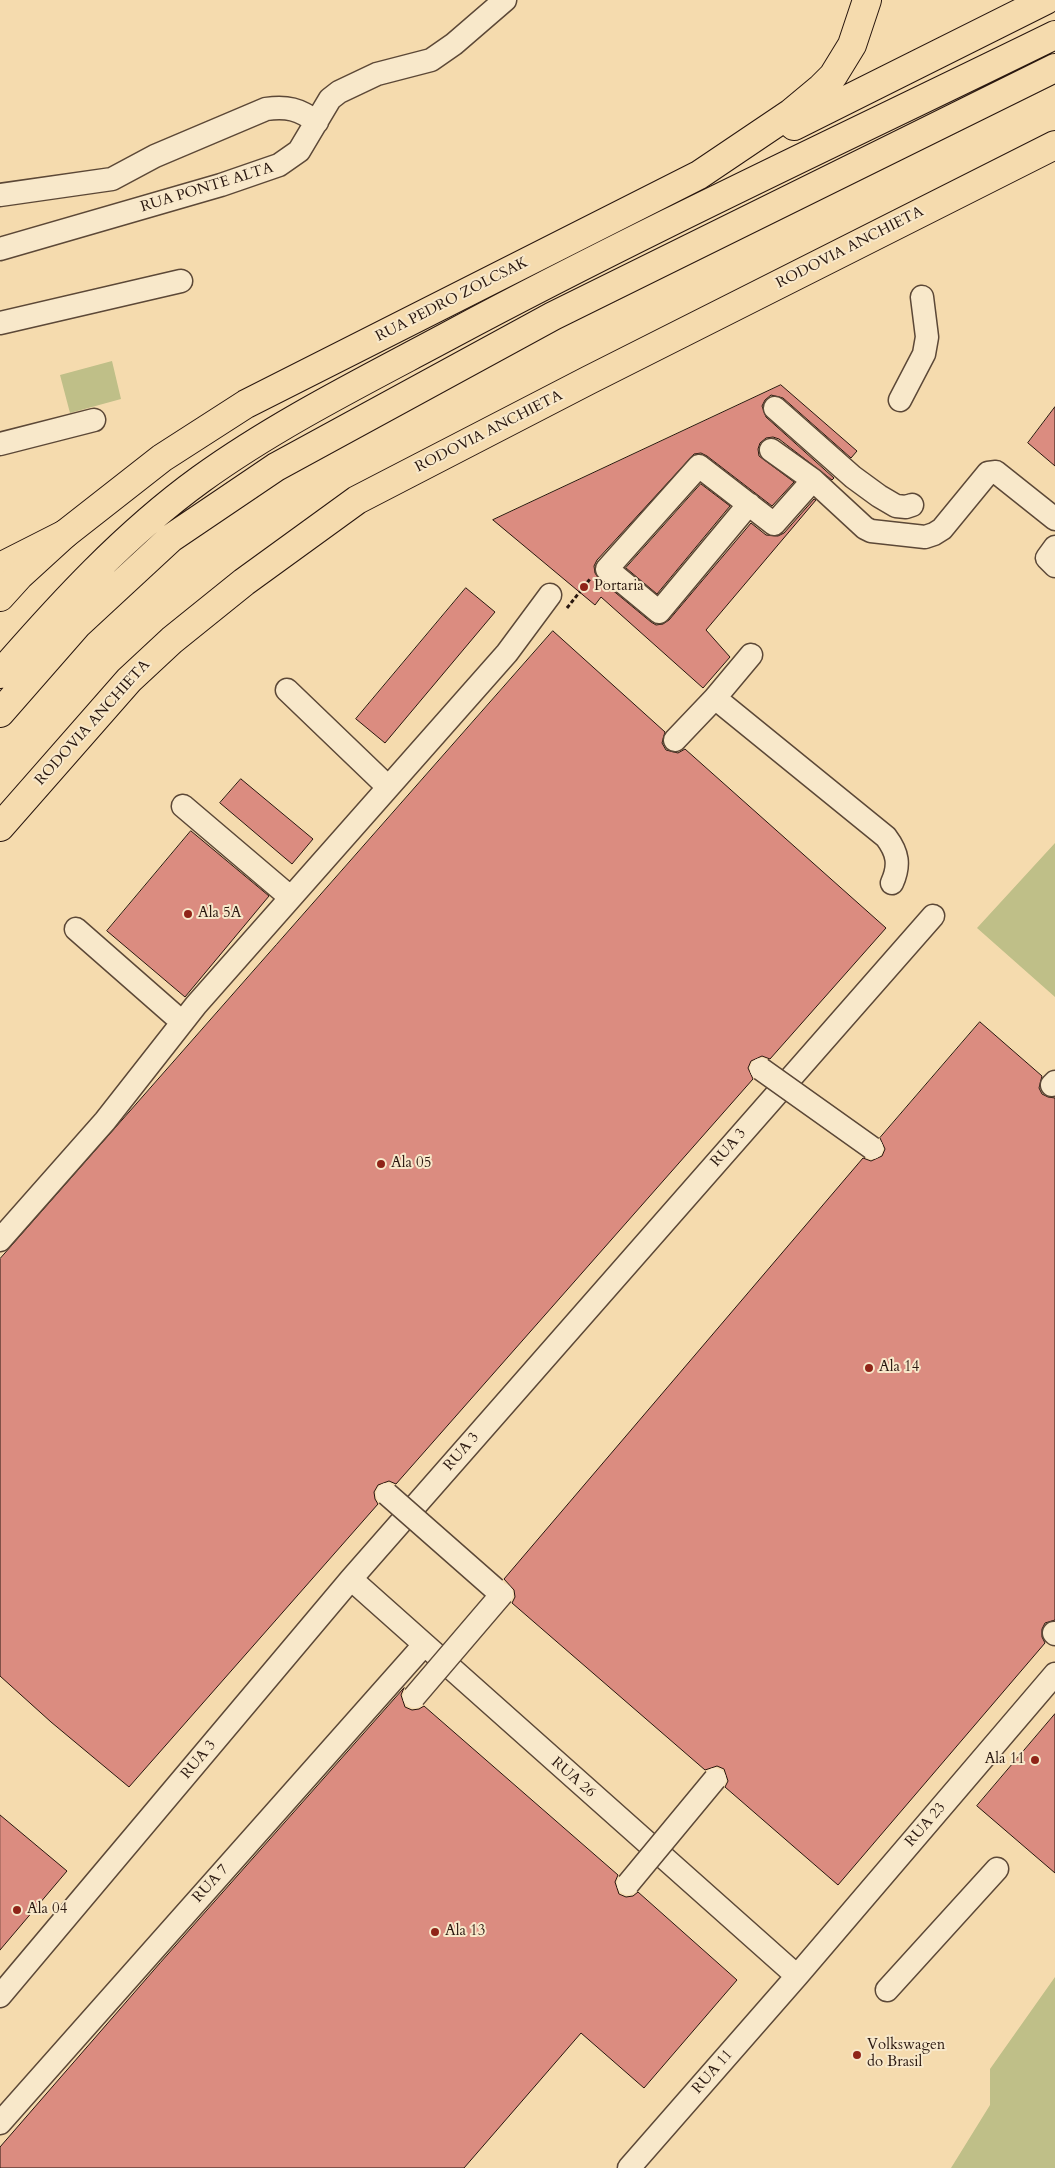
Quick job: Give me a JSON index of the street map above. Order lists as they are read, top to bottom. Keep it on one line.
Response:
{"streets":{"main road":["RODOVIA ANCHIETA","RUA PEDRO ZOLCSAK"],"street":["RUA PONTE ALTA","RUA 3","RUA 26","RUA 23","RUA 7","RUA 11"]},"crossings":[["RUA 3","RUA 26"],["RUA 26","RUA 23"],["RUA 26","RUA 7"],["RUA 26","RUA 11"],["RUA 23","RUA 11"]],"places":["Portaria","Ala 5A","Ala 05","Ala 14","Ala 11","Ala 04","Ala 13","Volkswagen do Brasil"]}
